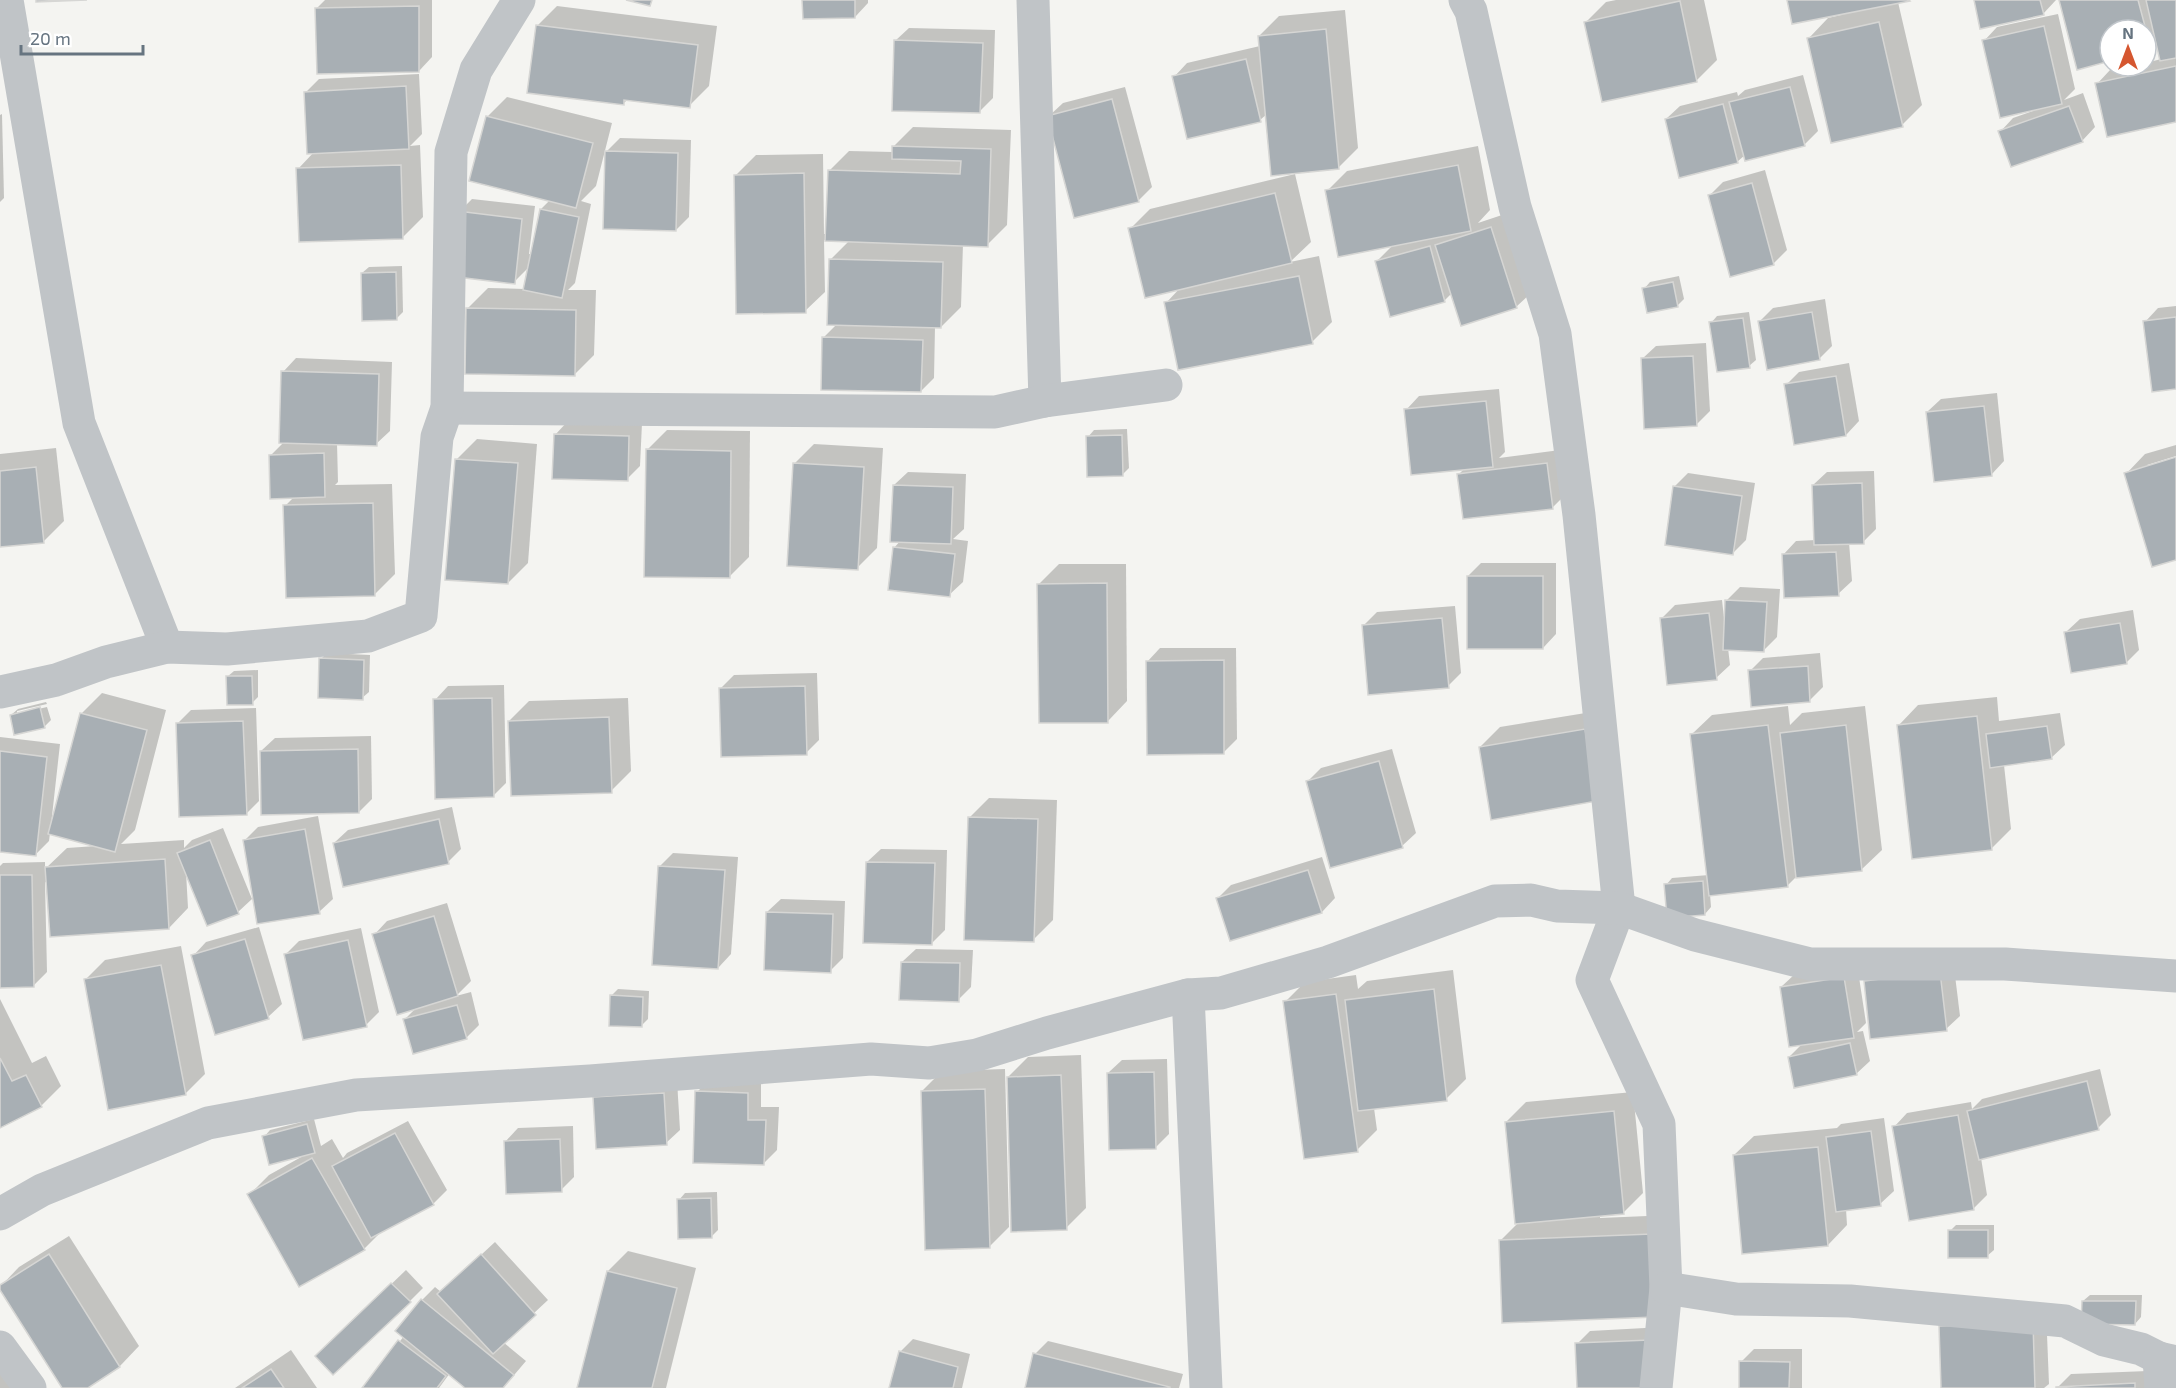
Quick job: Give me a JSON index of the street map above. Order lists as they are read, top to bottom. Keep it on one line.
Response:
{"scale_bar":"20 m","north":"top"}
